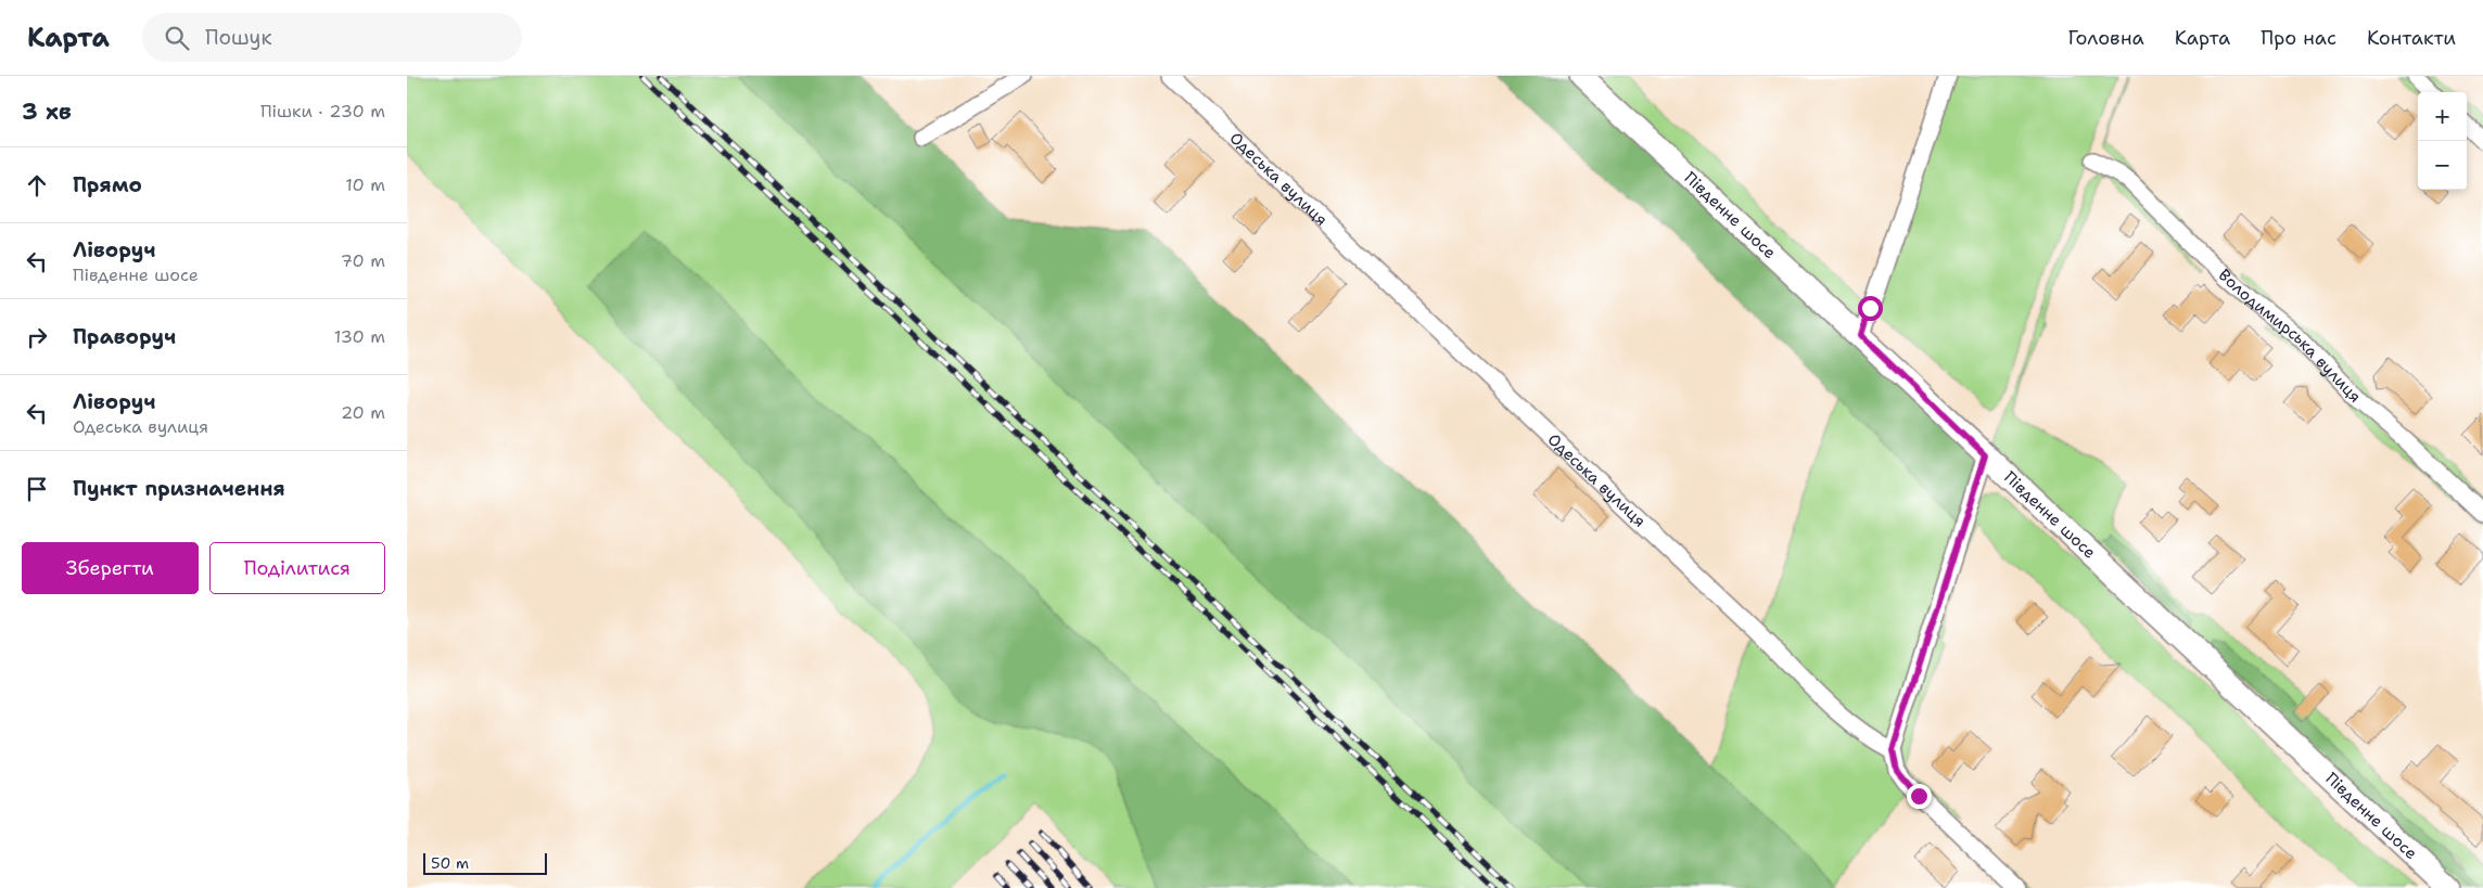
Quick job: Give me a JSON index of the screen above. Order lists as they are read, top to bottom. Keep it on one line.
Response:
{"streets":{"street":["Одеська вулиця","Південне шосе","Володимирська вулиця"]},"scale_bar":"50 m","page":{"header":"Карта","search":"Пошук","nav":["Головна","Карта","Про нас","Контакти"],"heading":["3 хв","Пішки · 230 m"],"map_buttons":["+","−"],"list":[["Прямо","10 m"],["Ліворуч","Південне шосе","70 m"],["Праворуч","130 m"],["Ліворуч","Одеська вулиця","20 m"],"Пункт призначення"],"buttons":["Зберегти","Поділитися"],"scale":"50 m"}}
